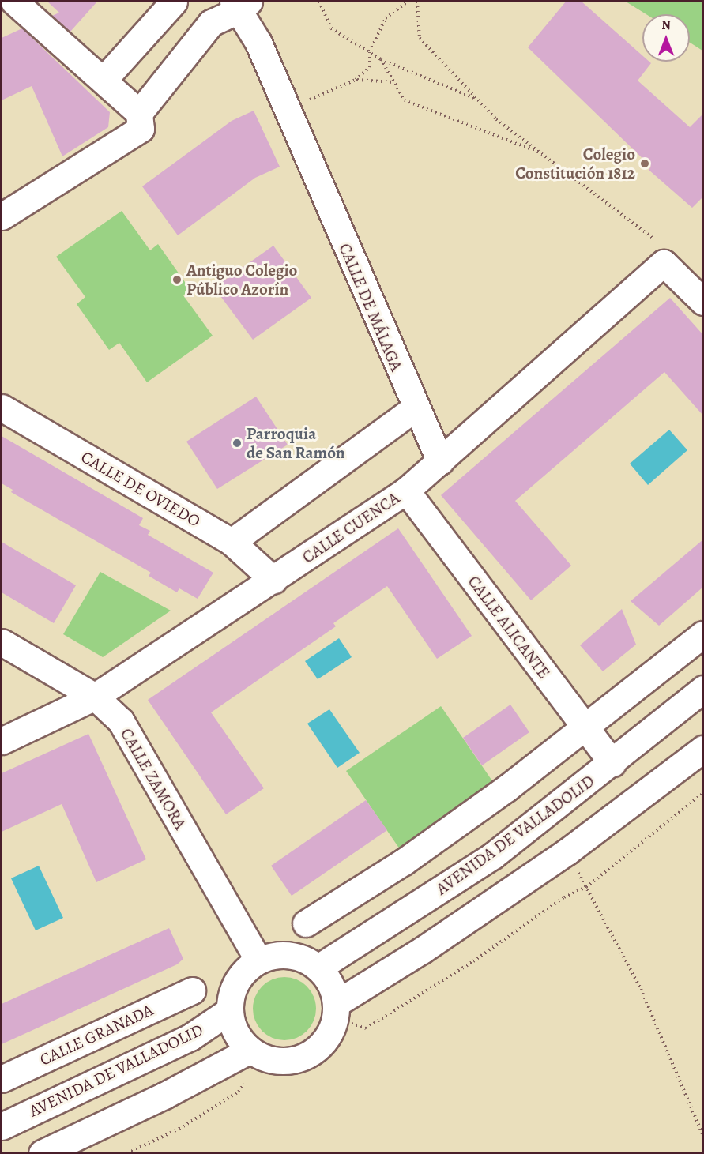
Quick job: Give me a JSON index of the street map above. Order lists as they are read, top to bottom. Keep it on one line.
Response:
{"streets":{"street":["CALLE DE MÁLAGA","CALLE DE OVIEDO","CALLE CUENCA","CALLE ALICANTE","CALLE ZAMORA","AVENIDA DE VALLADOLID","CALLE GRANADA"]},"crossings":[["CALLE DE MÁLAGA","CALLE CUENCA"],["CALLE DE OVIEDO","CALLE CUENCA"],["CALLE CUENCA","CALLE ALICANTE"],["CALLE CUENCA","CALLE ZAMORA"],["CALLE ALICANTE","AVENIDA DE VALLADOLID"],["CALLE ZAMORA","AVENIDA DE VALLADOLID"]],"places":["Colegio Constitución 1812","Antiguo Colegio Público Azorín","Parroquia de San Ramón"],"north":"top"}
